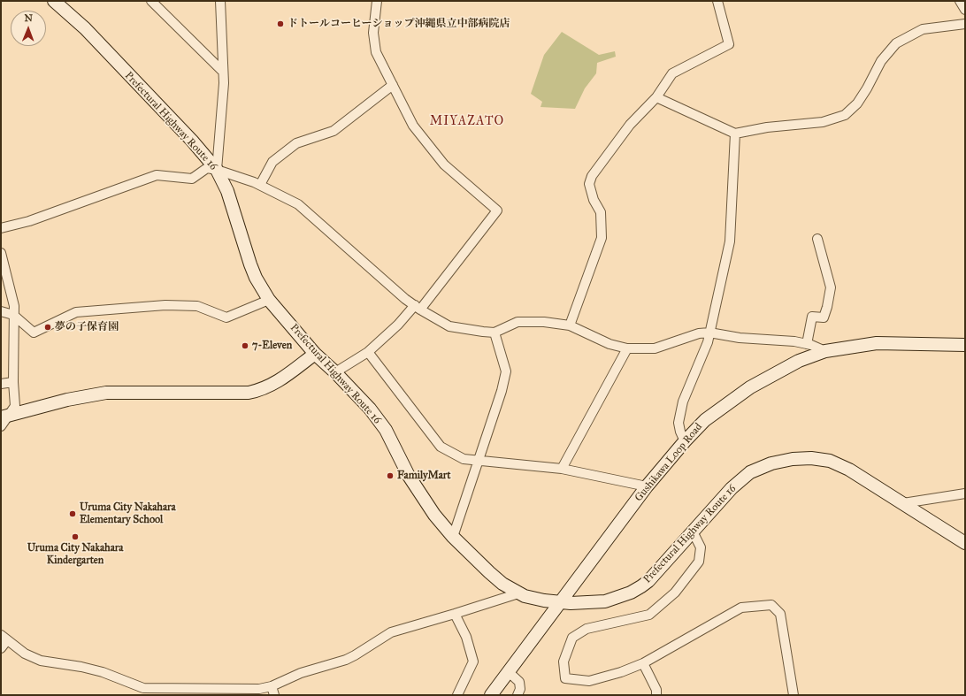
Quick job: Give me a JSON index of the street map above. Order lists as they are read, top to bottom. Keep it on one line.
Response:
{"streets":{"main road":["Prefectural Highway Route 16","Gushikawa Loop Road"]},"crossings":[["Prefectural Highway Route 16","Gushikawa Loop Road"]],"districts":["MIYAZATO"],"places":["ドトールコーヒーショップ沖縄県立中部病院店","夢の子保育園","7-Eleven","FamilyMart","Uruma City Nakahara Elementary School","Uruma City Nakahara Kindergarten"],"north":"top"}
